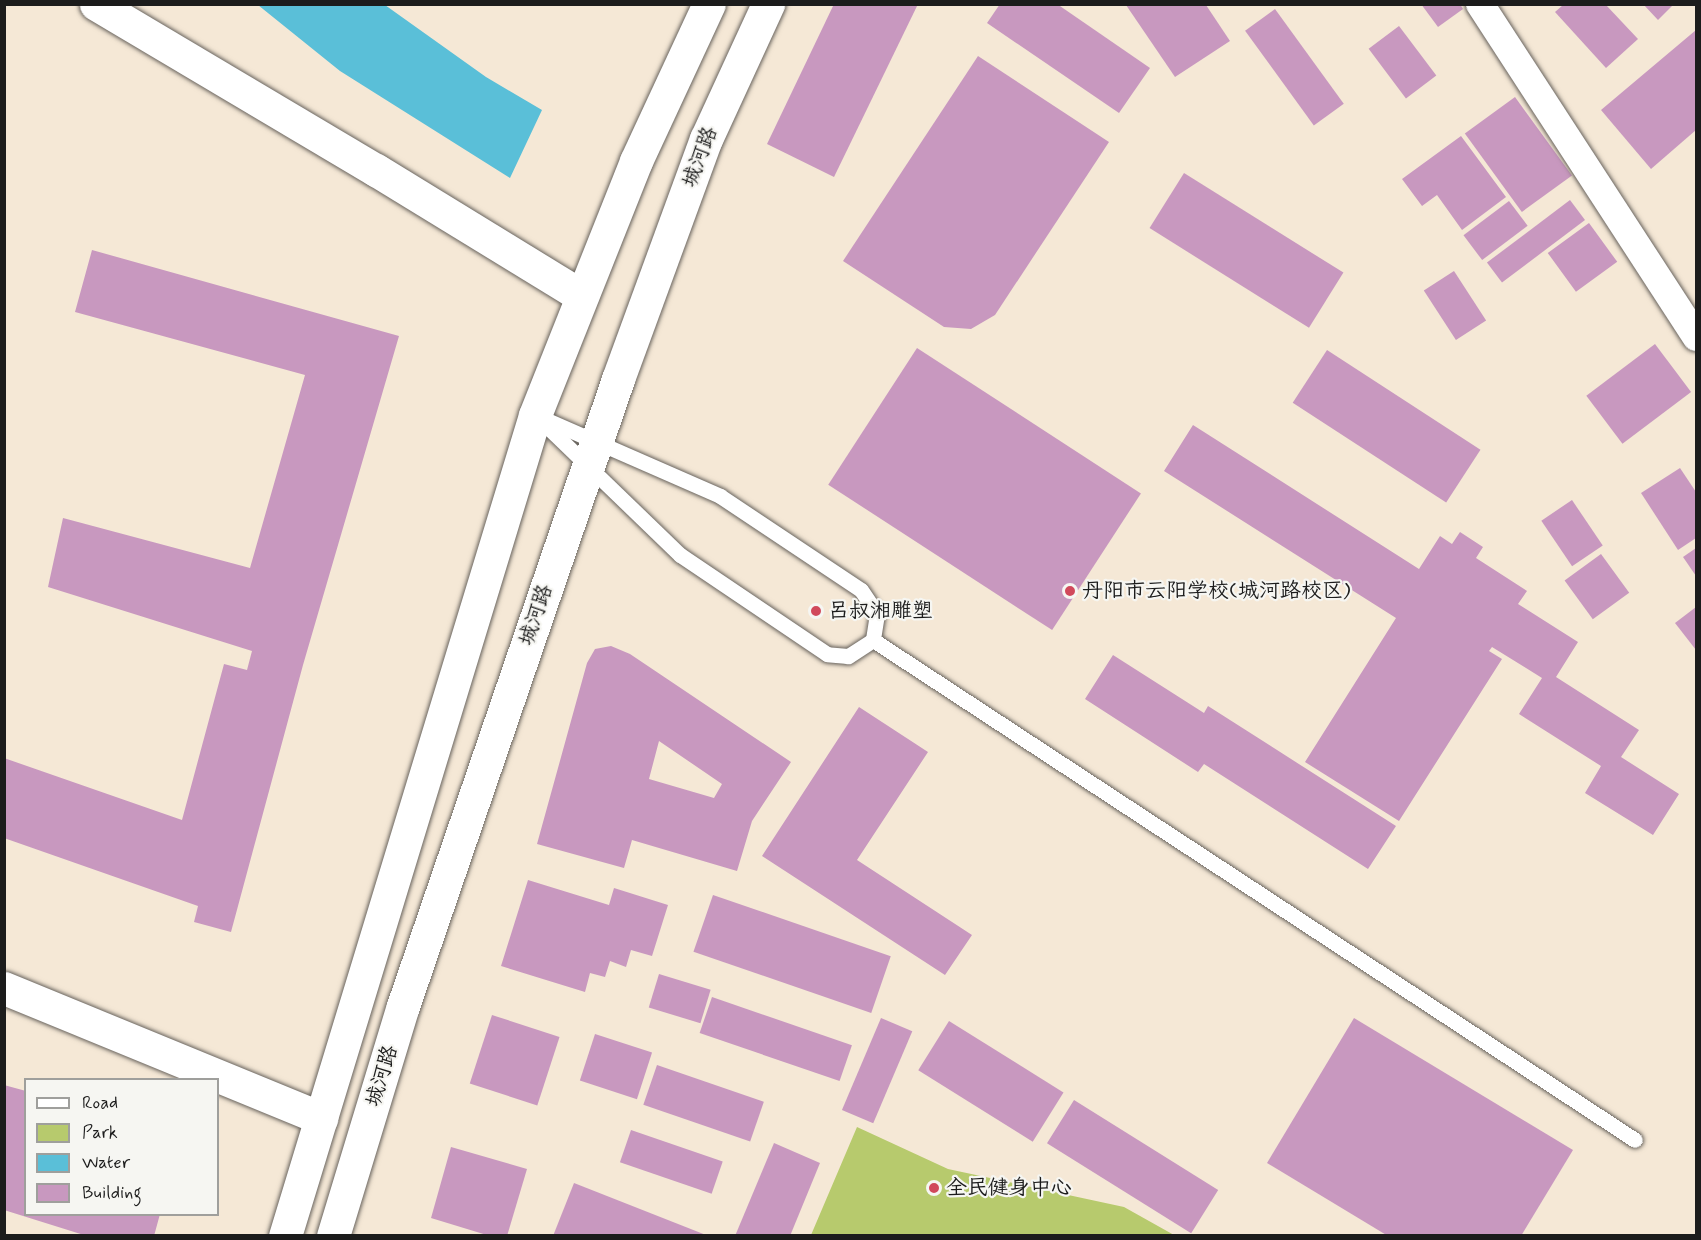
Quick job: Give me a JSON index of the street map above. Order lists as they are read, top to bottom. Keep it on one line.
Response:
{"streets":{"main road":["城河路"]},"places":["丹阳市云阳学校(城河路校区)","吕叔湘雕塑","全民健身中心"],"legend":["Road","Park","Water","Building"]}
